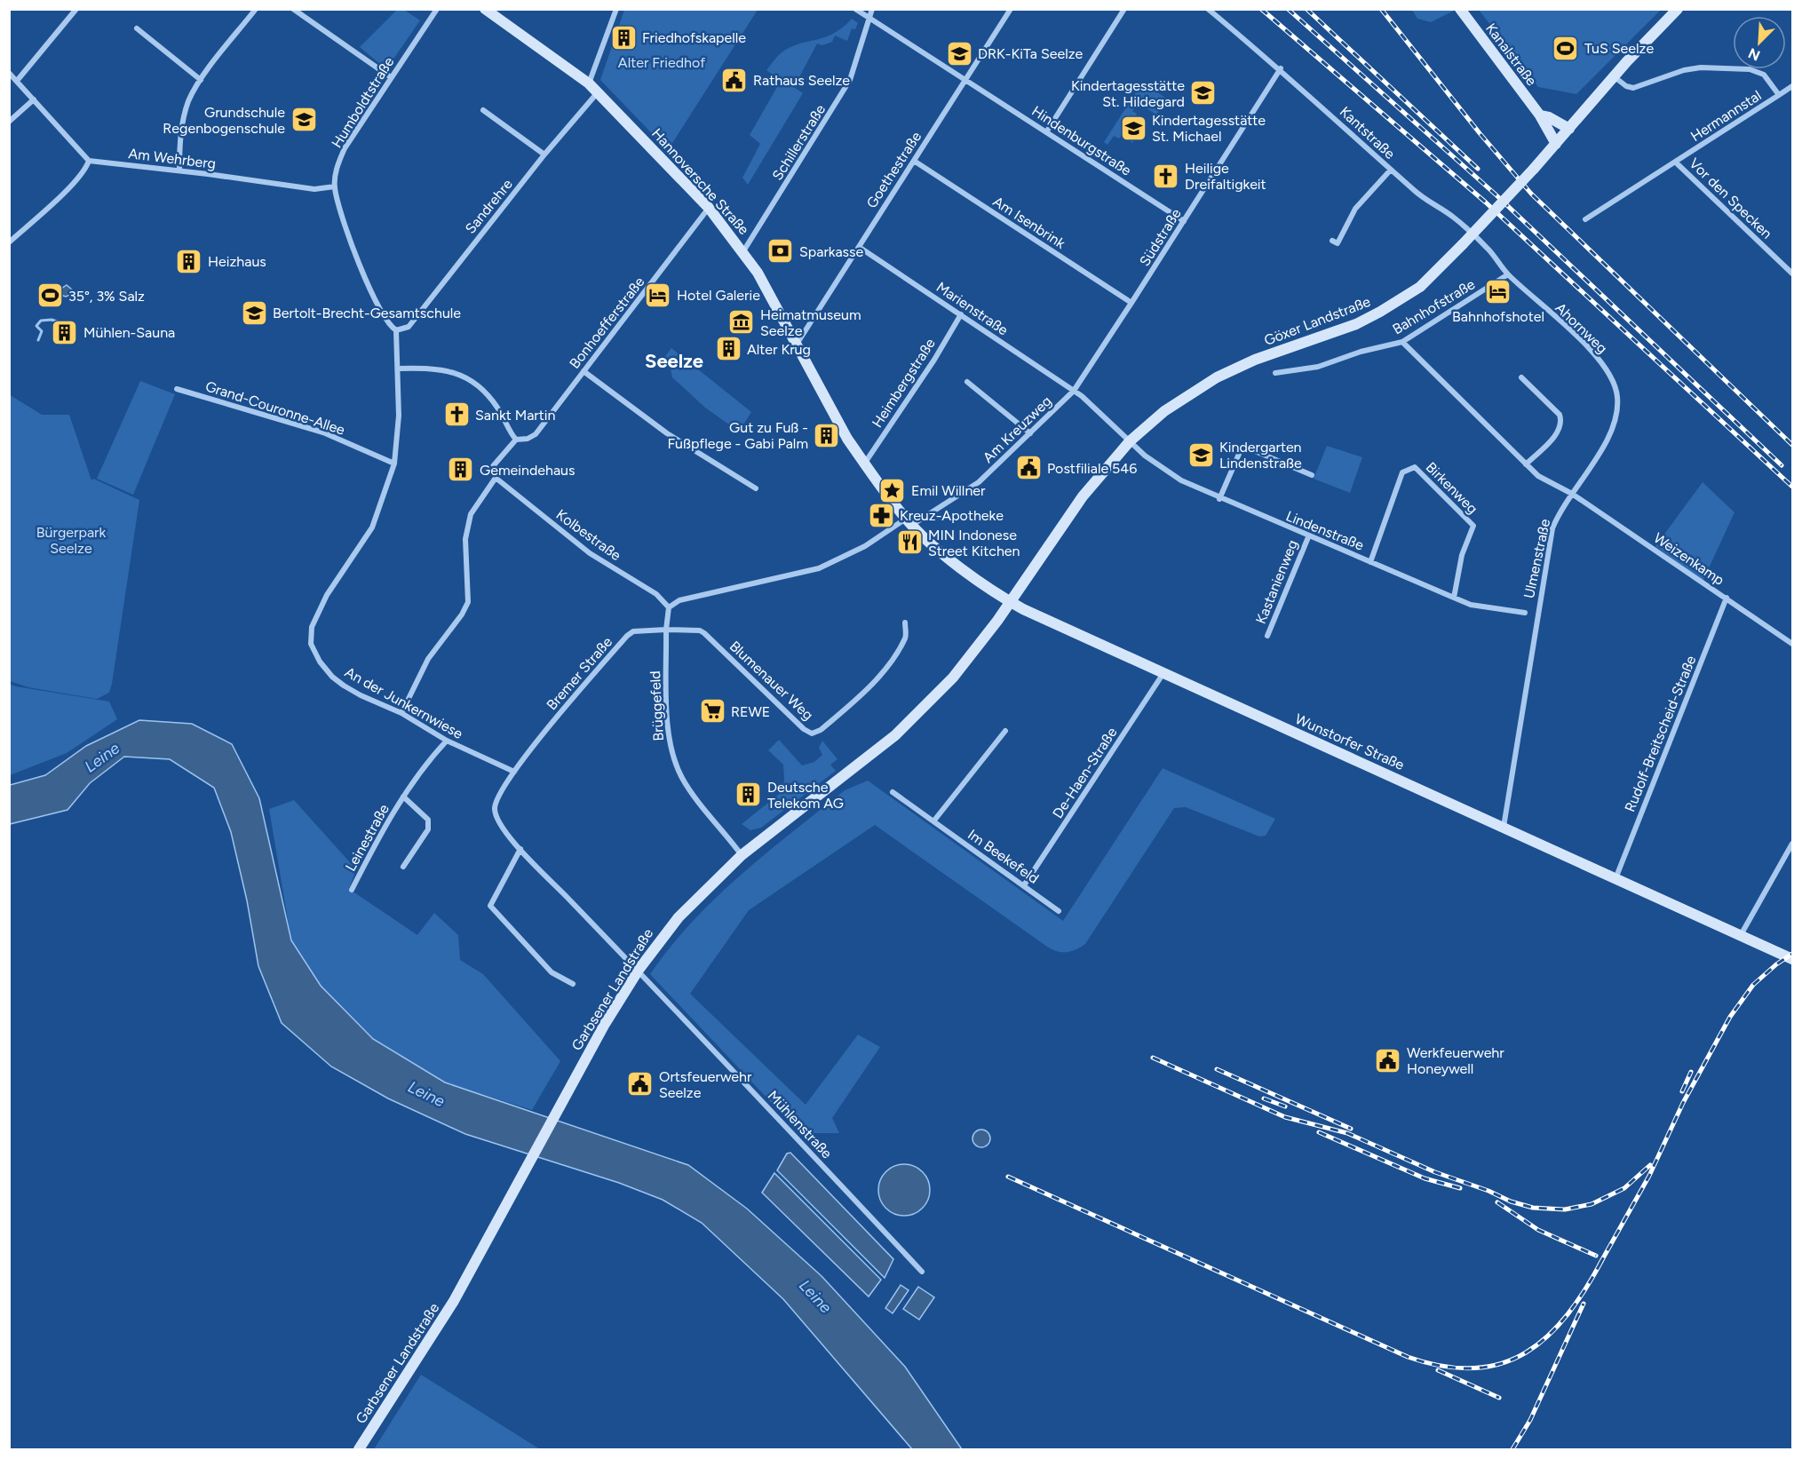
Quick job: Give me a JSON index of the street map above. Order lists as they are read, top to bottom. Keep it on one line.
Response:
{"streets":{"main road":["Kanalstraße","Hannoversche Straße","Göxer Landstraße","Wunstorfer Straße","Garbsener Landstraße"],"street":["Humboldtstraße","Hermannstal","Kantstraße","Hindenburgstraße","Schillerstraße","Am Wehrberg","Goethestraße","Vor den Specken","Sandrehre","Am Isenbrink","Südstraße","Bahnhofstraße","Marienstraße","Bonhoefferstraße","Ahornweg","Heimbergstraße","Grand-Couronne-Allee","Am Kreuzweg","Birkenweg","Lindenstraße","Kolbestraße","Ulmenstraße","Weizenkamp","Kastanienweg","Bremer Straße","Blumenauer Weg","An der Junkernwiese","Brüggefeld","Rudolf-Breitscheid-Straße","De-Haen-Straße","Leinestraße","Im Beekefeld","Mühlenstraße"]},"crossings":[["Kanalstraße","Göxer Landstraße"],["Humboldtstraße","Am Wehrberg"],["Humboldtstraße","Sandrehre"],["Humboldtstraße","An der Junkernwiese"],["Hermannstal","Vor den Specken"],["Hermannstal","Göxer Landstraße"],["Kantstraße","Südstraße"],["Kantstraße","Bahnhofstraße"],["Kantstraße","Ahornweg"],["Hindenburgstraße","Schillerstraße"],["Hindenburgstraße","Goethestraße"],["Hindenburgstraße","Südstraße"],["Schillerstraße","Hannoversche Straße"],["Goethestraße","Hannoversche Straße"],["Goethestraße","Am Isenbrink"],["Goethestraße","Marienstraße"],["Hannoversche Straße","Sandrehre"],["Hannoversche Straße","Bonhoefferstraße"],["Hannoversche Straße","Heimbergstraße"],["Hannoversche Straße","Am Kreuzweg"],["Hannoversche Straße","Wunstorfer Straße"],["Sandrehre","An der Junkernwiese"],["Am Isenbrink","Südstraße"],["Südstraße","Marienstraße"],["Südstraße","Am Kreuzweg"],["Bahnhofstraße","Ahornweg"],["Marienstraße","Heimbergstraße"],["Marienstraße","Am Kreuzweg"],["Göxer Landstraße","Lindenstraße"],["Göxer Landstraße","Wunstorfer Straße"],["Göxer Landstraße","Garbsener Landstraße"],["Ahornweg","Ulmenstraße"],["Ahornweg","Weizenkamp"],["Grand-Couronne-Allee","An der Junkernwiese"],["Am Kreuzweg","Wunstorfer Straße"],["Birkenweg","Lindenstraße"],["Lindenstraße","Kastanienweg"],["Ulmenstraße","Weizenkamp"],["Ulmenstraße","Wunstorfer Straße"],["Weizenkamp","Rudolf-Breitscheid-Straße"],["Bremer Straße","Blumenauer Weg"],["Bremer Straße","An der Junkernwiese"],["Bremer Straße","Brüggefeld"],["Bremer Straße","Garbsener Landstraße"],["Bremer Straße","Mühlenstraße"],["Blumenauer Weg","Brüggefeld"],["An der Junkernwiese","Leinestraße"],["Brüggefeld","Garbsener Landstraße"],["Rudolf-Breitscheid-Straße","Wunstorfer Straße"],["Wunstorfer Straße","De-Haen-Straße"],["Wunstorfer Straße","Garbsener Landstraße"],["De-Haen-Straße","Im Beekefeld"],["Garbsener Landstraße","Mühlenstraße"]],"districts":["Seelze"],"water":["Leine"],"parks":["Alter Friedhof","Bürgerpark Seelze"],"places":{"building":["Friedhofskapelle","Heizhaus","Mühlen-Sauna","Alter Krug","Gut zu Fuß - Fußpflege - Gabi Palm","Gemeindehaus","Deutsche Telekom AG"],"sports":["TuS Seelze","35°, 3% Salz"],"school or university":["DRK-KiTa Seelze","Kindertagesstätte St. Hildegard","Grundschule Regenbogenschule","Kindertagesstätte St. Michael","Bertolt-Brecht-Gesamtschule","Kindergarten Lindenstraße"],"public building":["Rathaus Seelze","Postfiliale 546","Werkfeuerwehr Honeywell","Ortsfeuerwehr Seelze"],"church":["Heilige Dreifaltigkeit","Sankt Martin"],"bank":["Sparkasse"],"hotel":["Bahnhofshotel","Hotel Galerie"],"museum":["Heimatmuseum Seelze"],"place":["Emil Willner"],"pharmacy":["Kreuz-Apotheke"],"restaurant":["MIN Indonese Street Kitchen"],"supermarket":["REWE"]},"north":"bottom left"}
